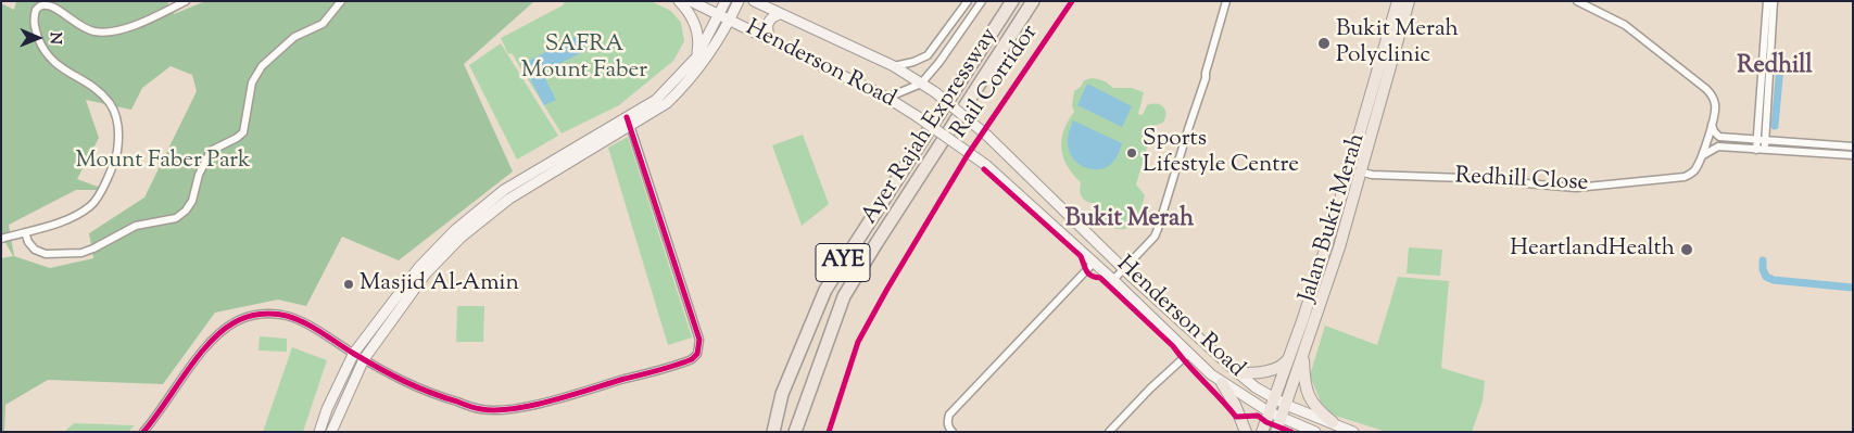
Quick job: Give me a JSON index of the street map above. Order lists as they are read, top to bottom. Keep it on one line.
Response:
{"streets":{"highway":["Ayer Rajah Expressway","AYE"],"main road":["Henderson Road","Jalan Bukit Merah"],"street":["Redhill Close"],"cycle path":["Rail Corridor"]},"crossings":[["Henderson Road","Jalan Bukit Merah"],["Redhill Close","Jalan Bukit Merah"]],"districts":["Redhill","Bukit Merah"],"parks":["SAFRA Mount Faber","Mount Faber Park"],"places":["Bukit Merah Polyclinic","Sports Lifestyle Centre","HeartlandHealth","Masjid Al-Amin"],"north":"right"}
